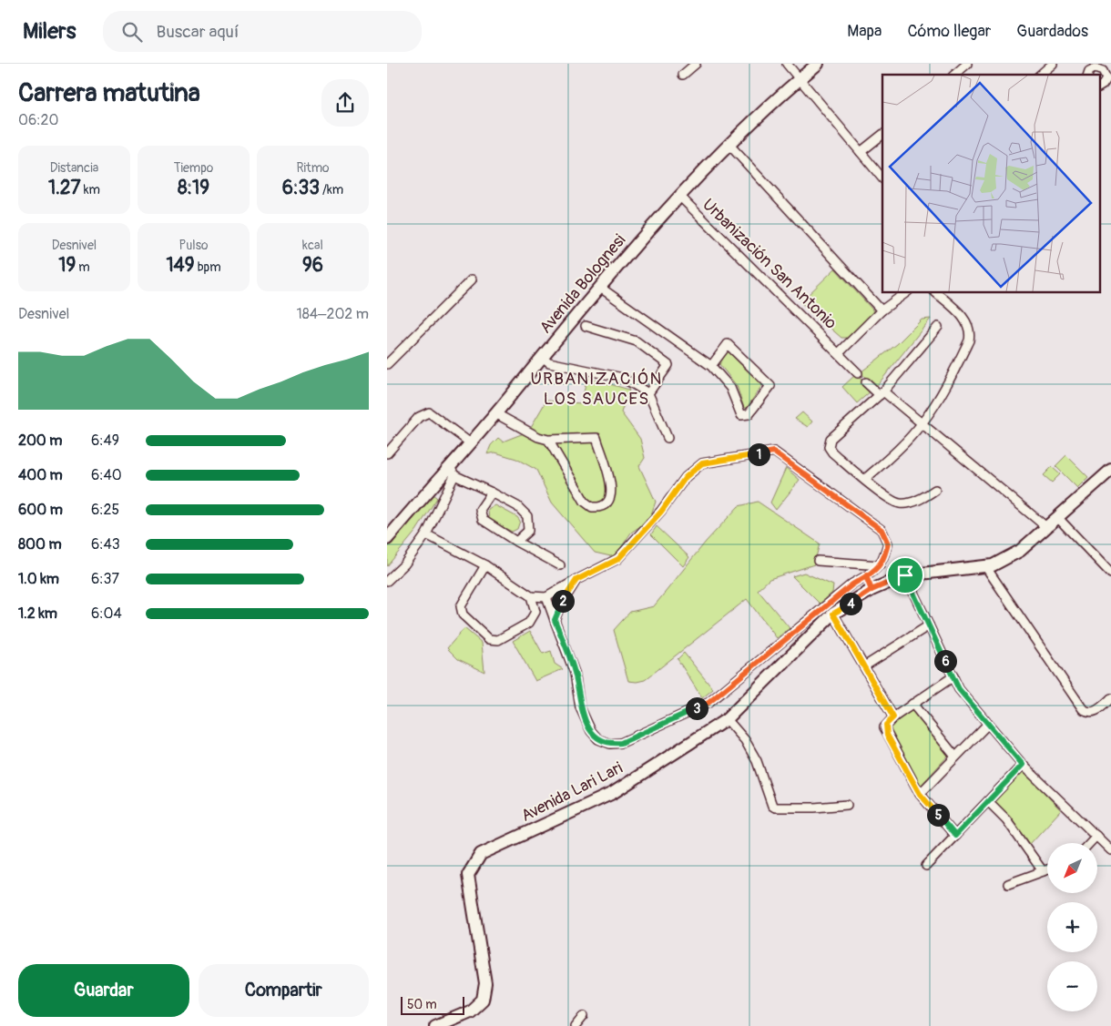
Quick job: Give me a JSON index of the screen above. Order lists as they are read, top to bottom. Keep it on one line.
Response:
{"streets":{"street":["Urbanización San Antonio","Avenida Bolognesi","Avenida Lari Lari"]},"crossings":[["Urbanización San Antonio","Avenida Bolognesi"]],"districts":["URBANIZACIÓN LOS SAUCES"],"scale_bar":"50 m","north":"bottom left","page":{"header":"Milers","search":"Buscar aquí","nav":["Mapa","Cómo llegar","Guardados"],"heading":["Carrera matutina","06:20"],"stats":[["Distancia","1.27 km"],["Tiempo","8:19"],["Ritmo","6:33 /km"],["Desnivel","19 m"],["Pulso","149 bpm"],["kcal","96"]],"chart":["Desnivel","184–202 m"],"list":[{"name":"200 m","note":"6:49"},{"name":"400 m","note":"6:40"},{"name":"600 m","note":"6:25"},{"name":"800 m","note":"6:43"},{"name":"1.0 km","note":"6:37"},{"name":"1.2 km","note":"6:04"}],"pins":["1","2","4","6","3","5"],"map_buttons":["+","−"],"buttons":["Guardar","Compartir"],"scale":"50 m"}}
